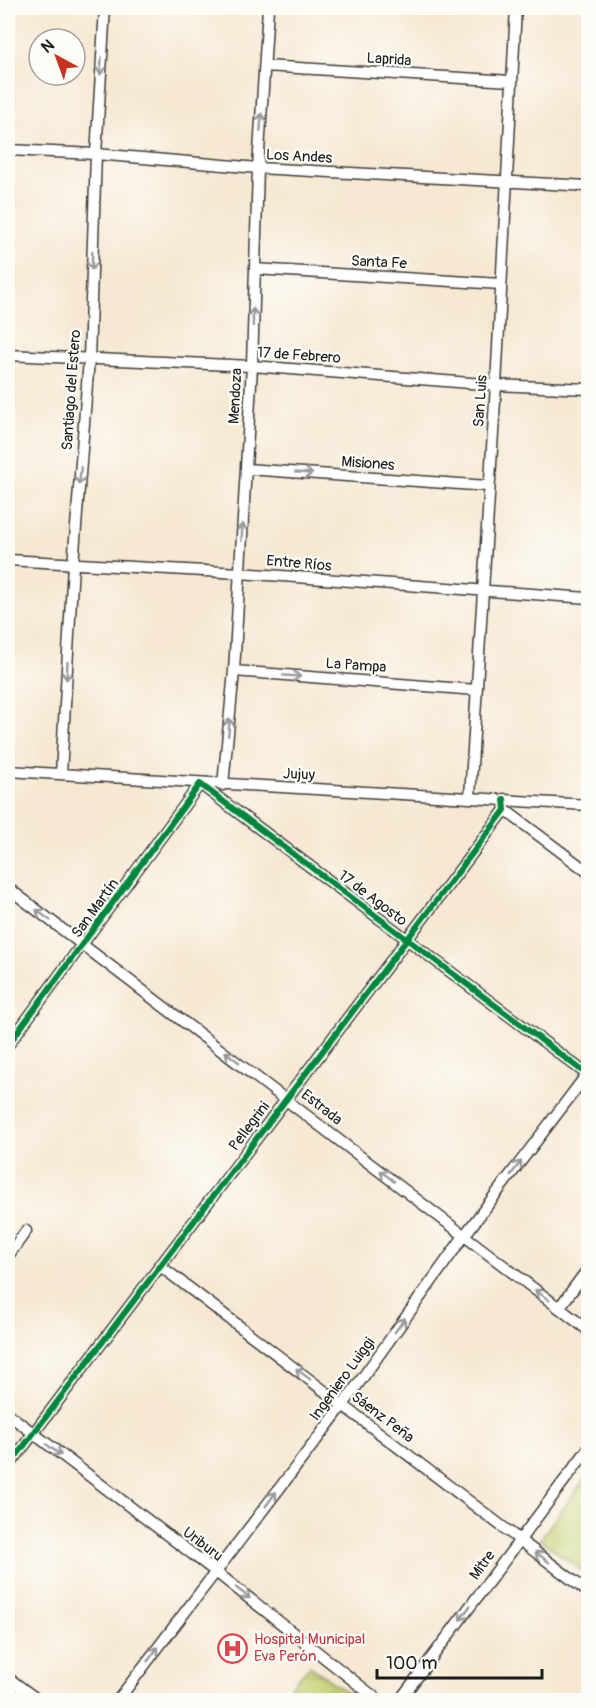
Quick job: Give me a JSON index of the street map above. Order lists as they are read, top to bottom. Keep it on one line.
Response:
{"streets":{"street":["Laprida","Los Andes","Santa Fe","17 de Febrero","Santiago del Estero","Mendoza","San Luis","Misiones","Entre Ríos","La Pampa","Jujuy","17 de Agosto","San Martín","Estrada","Pellegrini","Ingeniero Luiggi","Sáenz Peña","Uriburu","Mitre"]},"crossings":[["Laprida","Mendoza"],["Laprida","San Luis"],["Los Andes","Santiago del Estero"],["Los Andes","Mendoza"],["Los Andes","San Luis"],["Santa Fe","Mendoza"],["Santa Fe","San Luis"],["17 de Febrero","Santiago del Estero"],["17 de Febrero","Mendoza"],["17 de Febrero","San Luis"],["Santiago del Estero","Entre Ríos"],["Santiago del Estero","Jujuy"],["Mendoza","Misiones"],["Mendoza","Entre Ríos"],["Mendoza","La Pampa"],["Mendoza","Jujuy"],["San Luis","Misiones"],["San Luis","Entre Ríos"],["San Luis","La Pampa"],["San Luis","Jujuy"],["Jujuy","17 de Agosto"],["Jujuy","San Martín"],["Jujuy","Pellegrini"],["17 de Agosto","San Martín"],["17 de Agosto","Pellegrini"],["17 de Agosto","Ingeniero Luiggi"],["San Martín","Estrada"],["Estrada","Pellegrini"],["Estrada","Ingeniero Luiggi"],["Pellegrini","Sáenz Peña"],["Pellegrini","Uriburu"],["Ingeniero Luiggi","Sáenz Peña"],["Ingeniero Luiggi","Uriburu"],["Sáenz Peña","Mitre"]],"one_way":["Santiago del Estero","Mendoza","Misiones","La Pampa","Estrada","Ingeniero Luiggi","Sáenz Peña","Uriburu","Mitre"],"places":{"hospital":["Hospital Municipal Eva Perón"]},"scale_bar":"100 m","north":"top left"}
